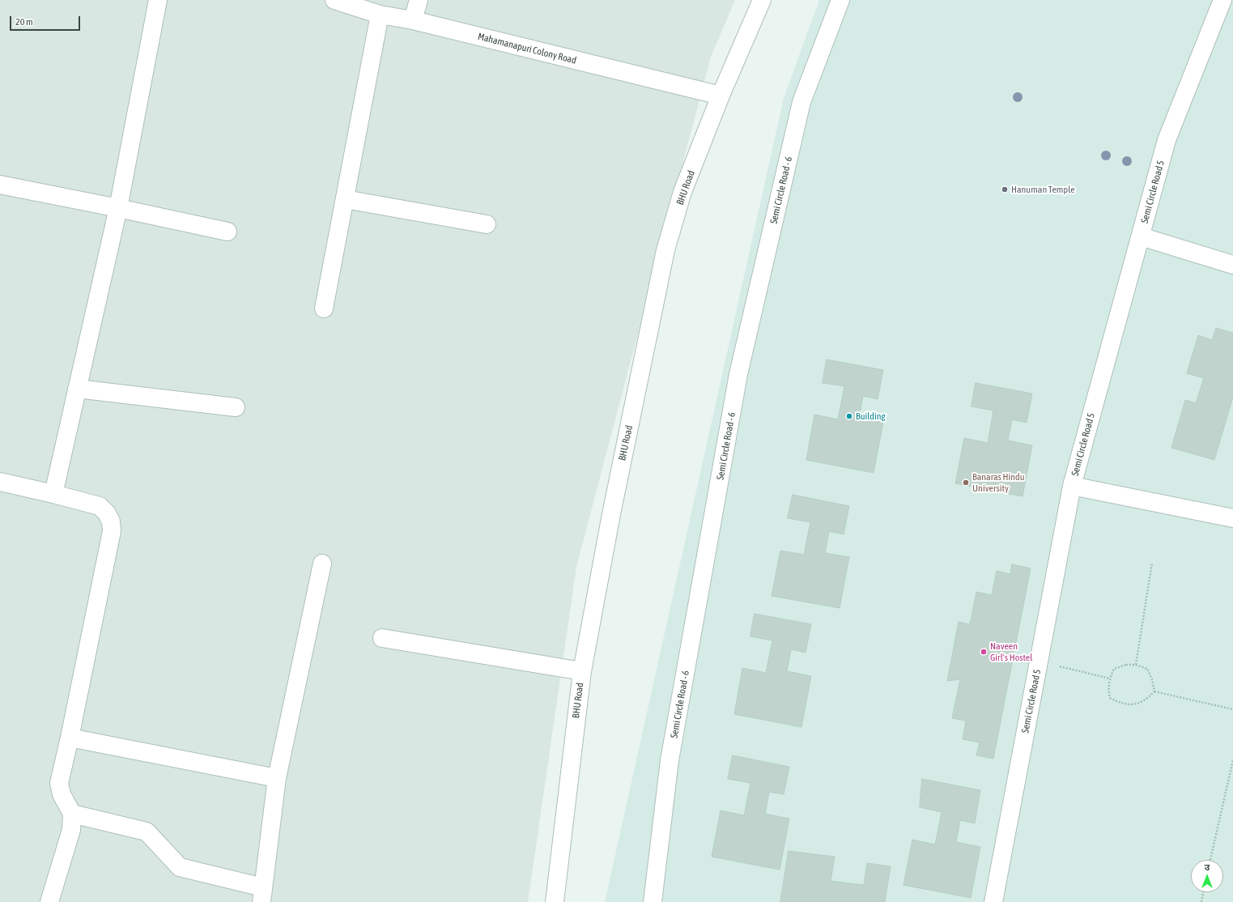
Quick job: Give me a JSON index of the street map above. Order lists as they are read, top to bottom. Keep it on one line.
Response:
{"streets":{"street":["Mahamanapuri Colony Road","BHU Road","Semi Circle Road - 6","Semi Circle Road 5"]},"crossings":[["Mahamanapuri Colony Road","BHU Road"]],"places":["Hanuman Temple","Building","Banaras Hindu University","Naveen Girl's Hostel"],"scale_bar":"20 m","north":"top"}
